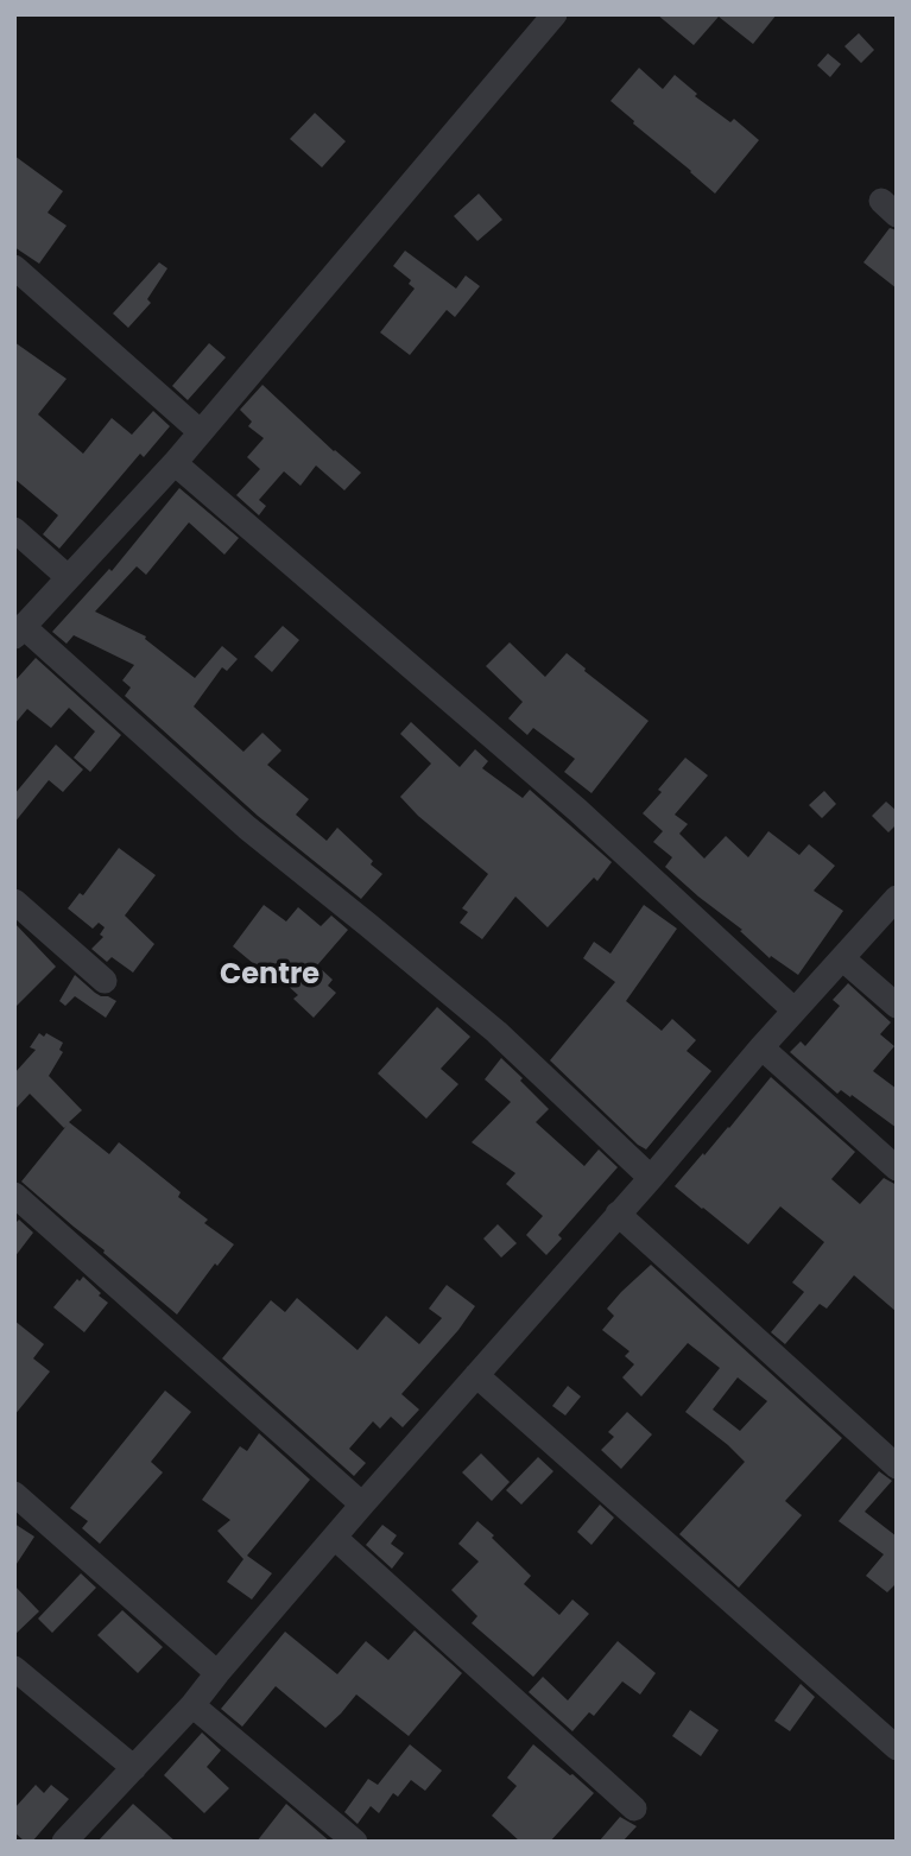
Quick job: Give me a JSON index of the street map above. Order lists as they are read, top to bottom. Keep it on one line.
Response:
{"districts":["Centre"]}
